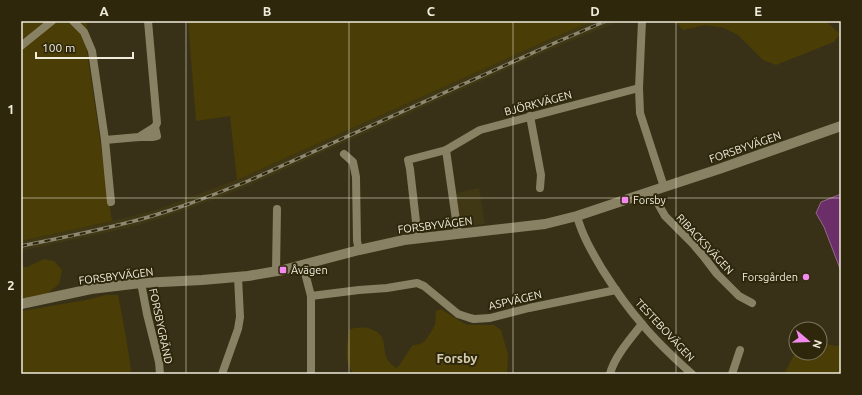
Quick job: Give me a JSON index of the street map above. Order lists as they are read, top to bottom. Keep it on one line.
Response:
{"streets":{"street":["BJÖRKVÄGEN","FORSBYVÄGEN","RIBACKSVÄGEN","ASPVÄGEN","FORSBYGRÄND","TESTEBOVÄGEN"]},"crossings":[["BJÖRKVÄGEN","FORSBYVÄGEN"],["FORSBYVÄGEN","RIBACKSVÄGEN"],["FORSBYVÄGEN","FORSBYGRÄND"],["FORSBYVÄGEN","TESTEBOVÄGEN"],["ASPVÄGEN","TESTEBOVÄGEN"]],"districts":["Forsby"],"places":{"transit":["Forsby","Åvägen"],"other":["Forsgården"]},"scale_bar":"100 m","north":"right","grid":{"columns":["A","B","C","D","E"],"rows":["1","2"]}}
